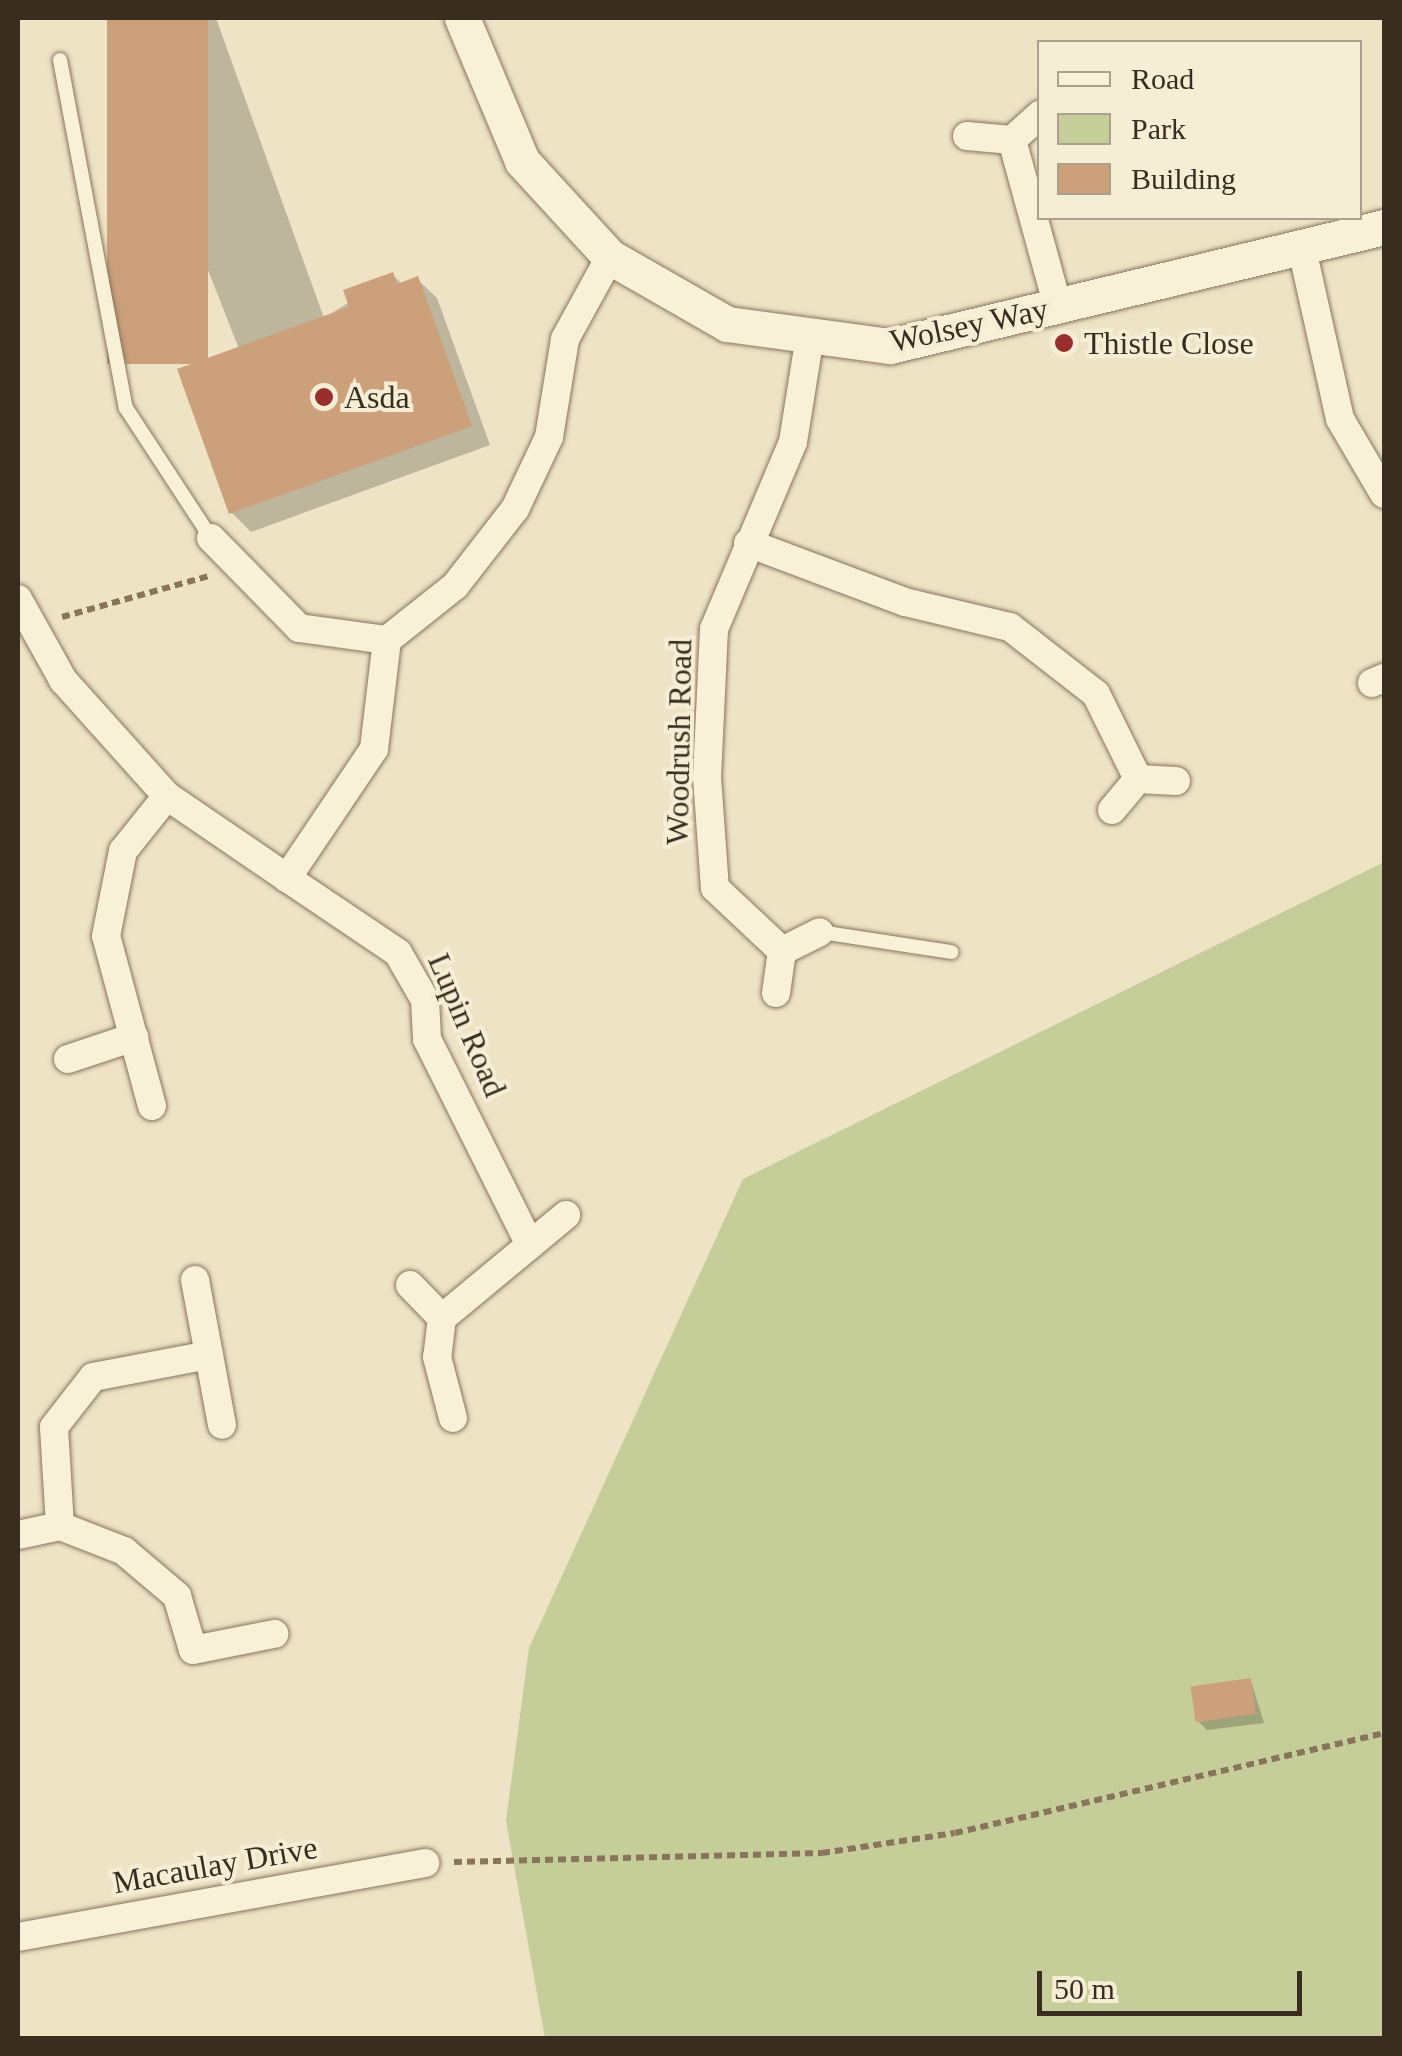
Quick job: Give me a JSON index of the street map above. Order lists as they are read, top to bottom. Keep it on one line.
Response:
{"streets":{"street":["Wolsey Way","Woodrush Road","Lupin Road","Macaulay Drive"]},"crossings":[["Wolsey Way","Woodrush Road"]],"places":["Thistle Close","Asda"],"legend":["Road","Park","Building"],"scale_bar":"50 m"}
